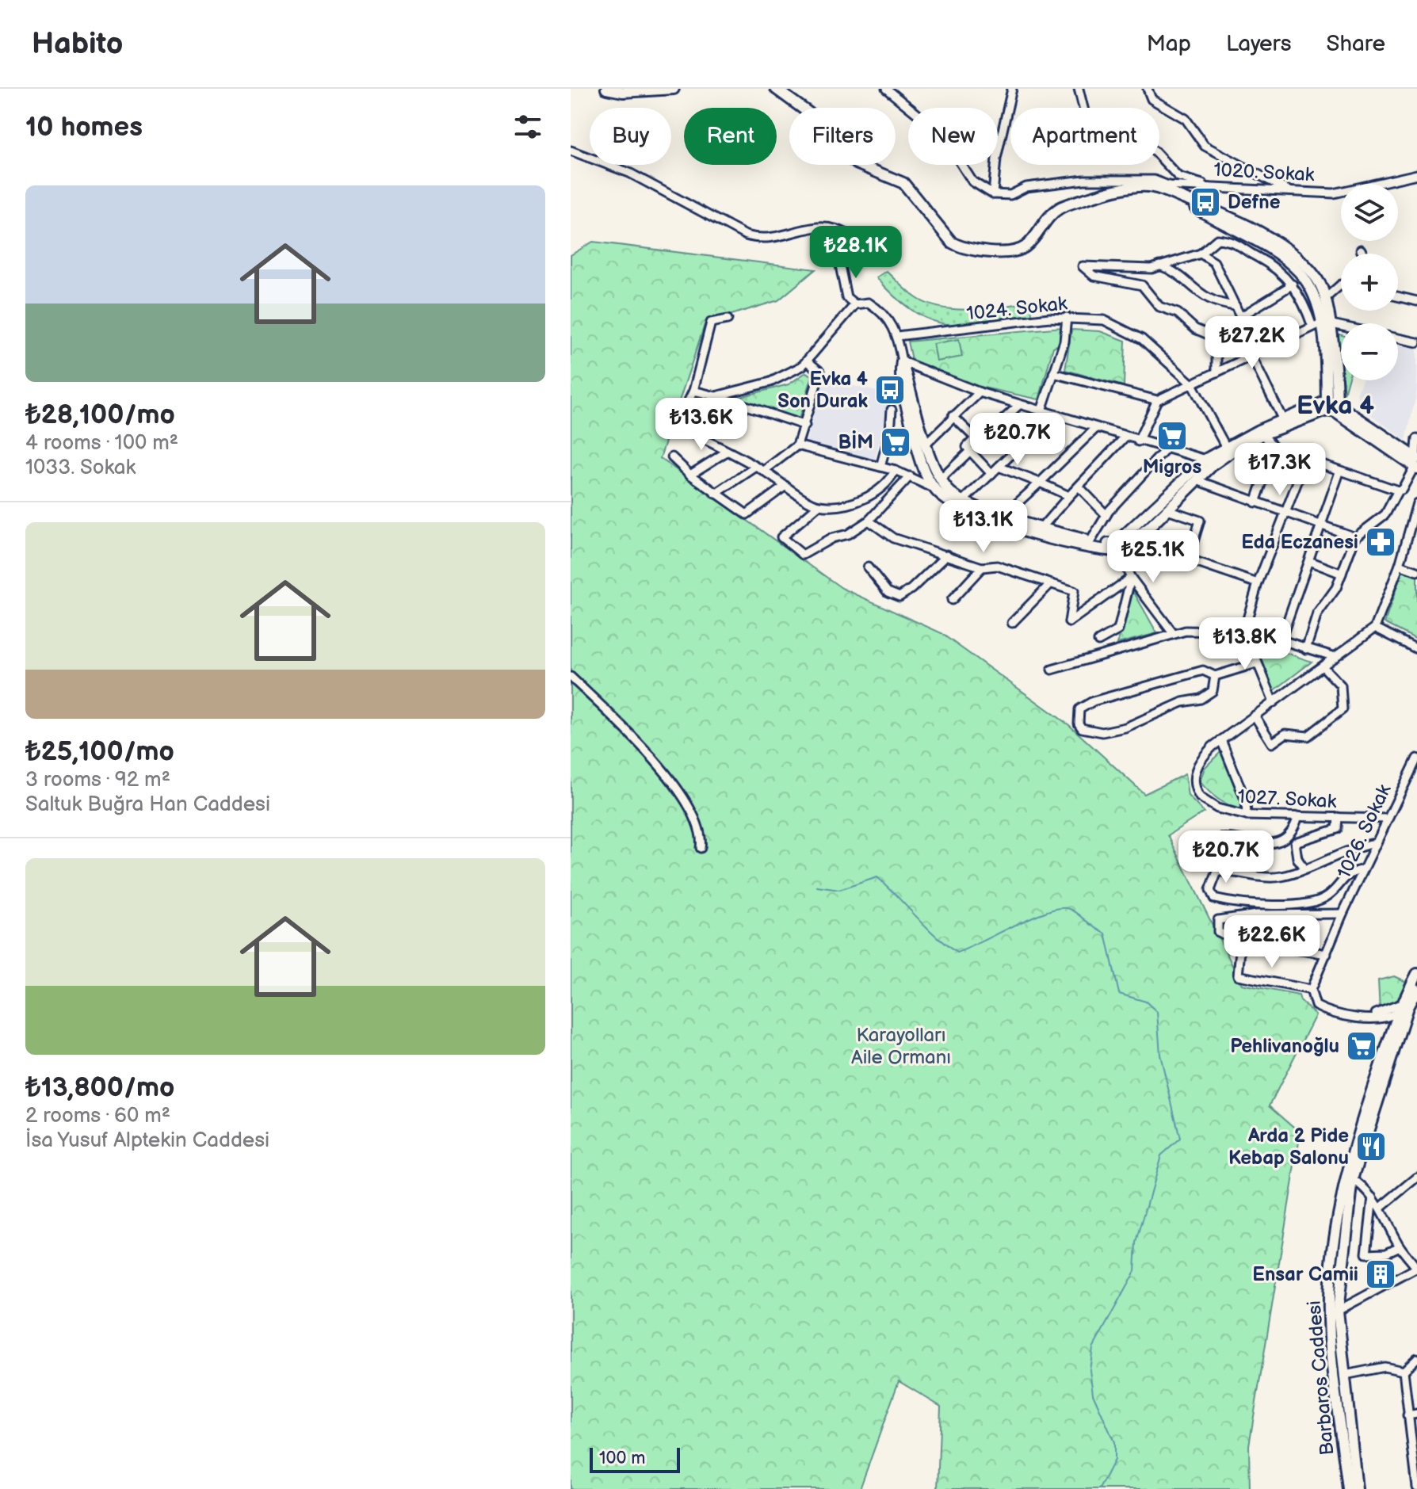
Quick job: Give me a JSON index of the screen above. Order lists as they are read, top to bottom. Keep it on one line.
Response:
{"streets":{"street":["1020. Sokak","1024. Sokak","1027. Sokak","1026. Sokak","Barbaros Caddesi"]},"crossings":[["1027. Sokak","1026. Sokak"]],"districts":["Evka 4"],"parks":["Karayolları Aile Ormanı"],"places":{"bus stop":["Defne","Evka 4 Son Durak"],"supermarket":["Migros","BİM","Pehlivanoğlu"],"pharmacy":["Eda Eczanesi"],"restaurant":["Arda 2 Pide Kebap Salonu"],"building":["Ensar Camii"]},"scale_bar":"100 m","page":{"header":"Habito","nav":["Map","Layers","Share"],"heading":"10 homes","chip":["Buy","Rent","Filters","New","Apartment"],"list":[{"name":"₺28,100/mo","note":"4 rooms · 100 m² · 1033. Sokak"},{"name":"₺25,100/mo","note":"3 rooms · 92 m² · Saltuk Buğra Han Caddesi"},{"name":"₺13,800/mo","note":"2 rooms · 60 m² · İsa Yusuf Alptekin Caddesi"}],"map_buttons":["+","−"],"price":["₺28.1K","₺27.2K","₺13.6K","₺20.7K","₺17.3K","₺13.1K","₺25.1K","₺13.8K","₺20.7K","₺22.6K"],"scale":"100 m"}}
